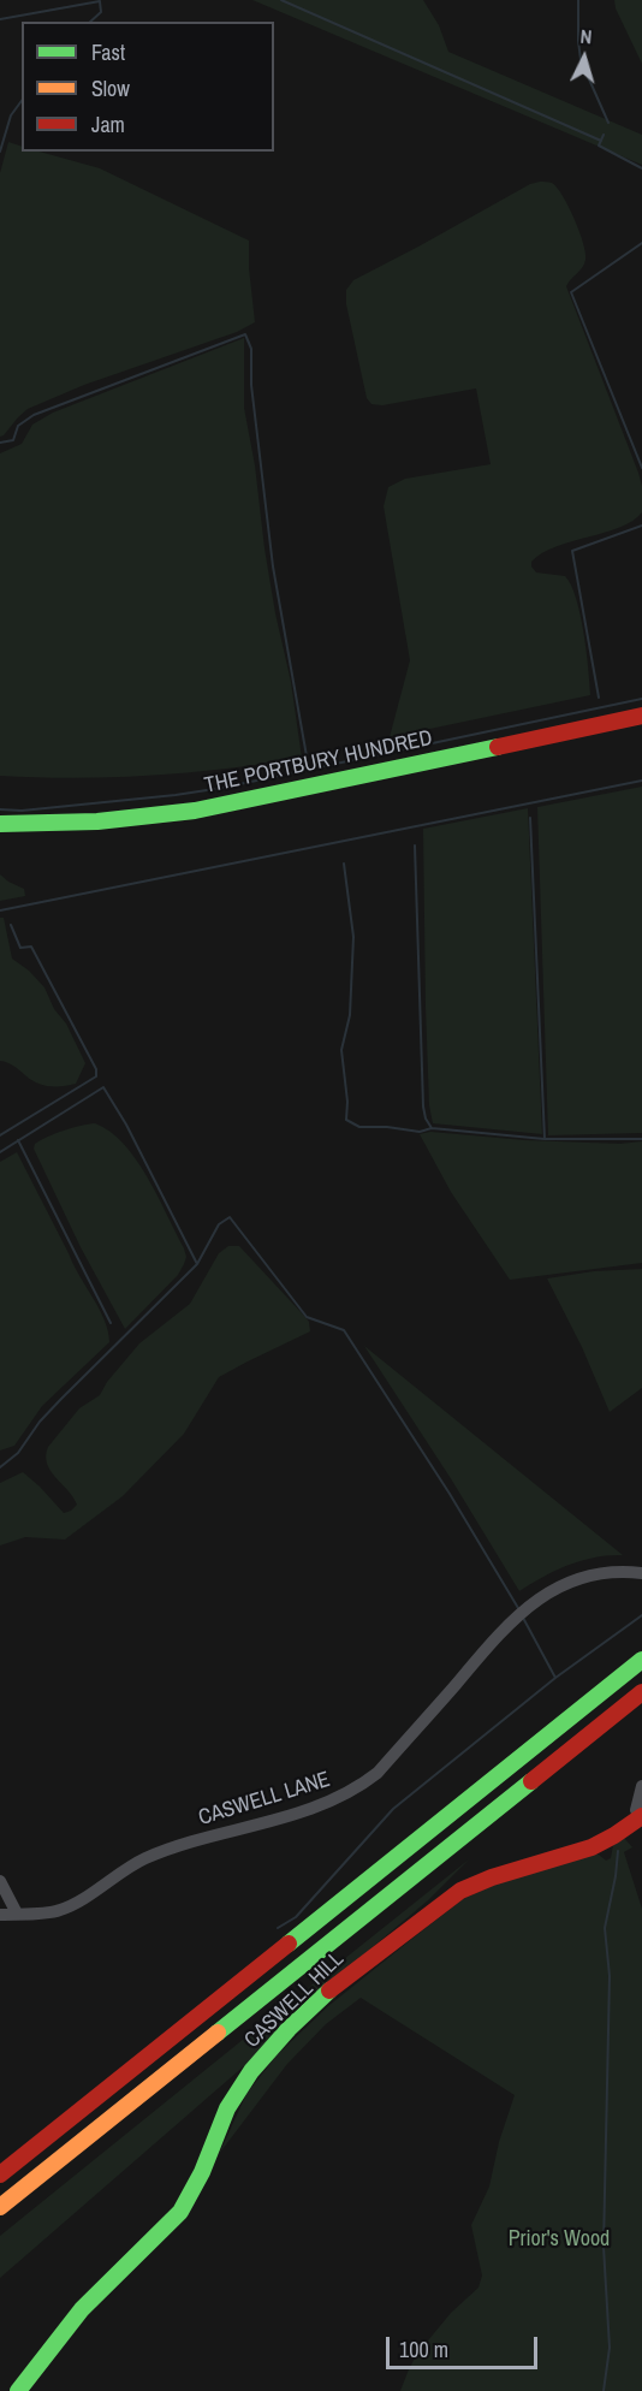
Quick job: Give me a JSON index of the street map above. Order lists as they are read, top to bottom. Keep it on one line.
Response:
{"streets":{"main road":["THE PORTBURY HUNDRED","CASWELL HILL"],"street":["CASWELL LANE"]},"parks":["Prior's Wood"],"legend":["Fast","Slow","Jam"],"scale_bar":"100 m","north":"top"}
